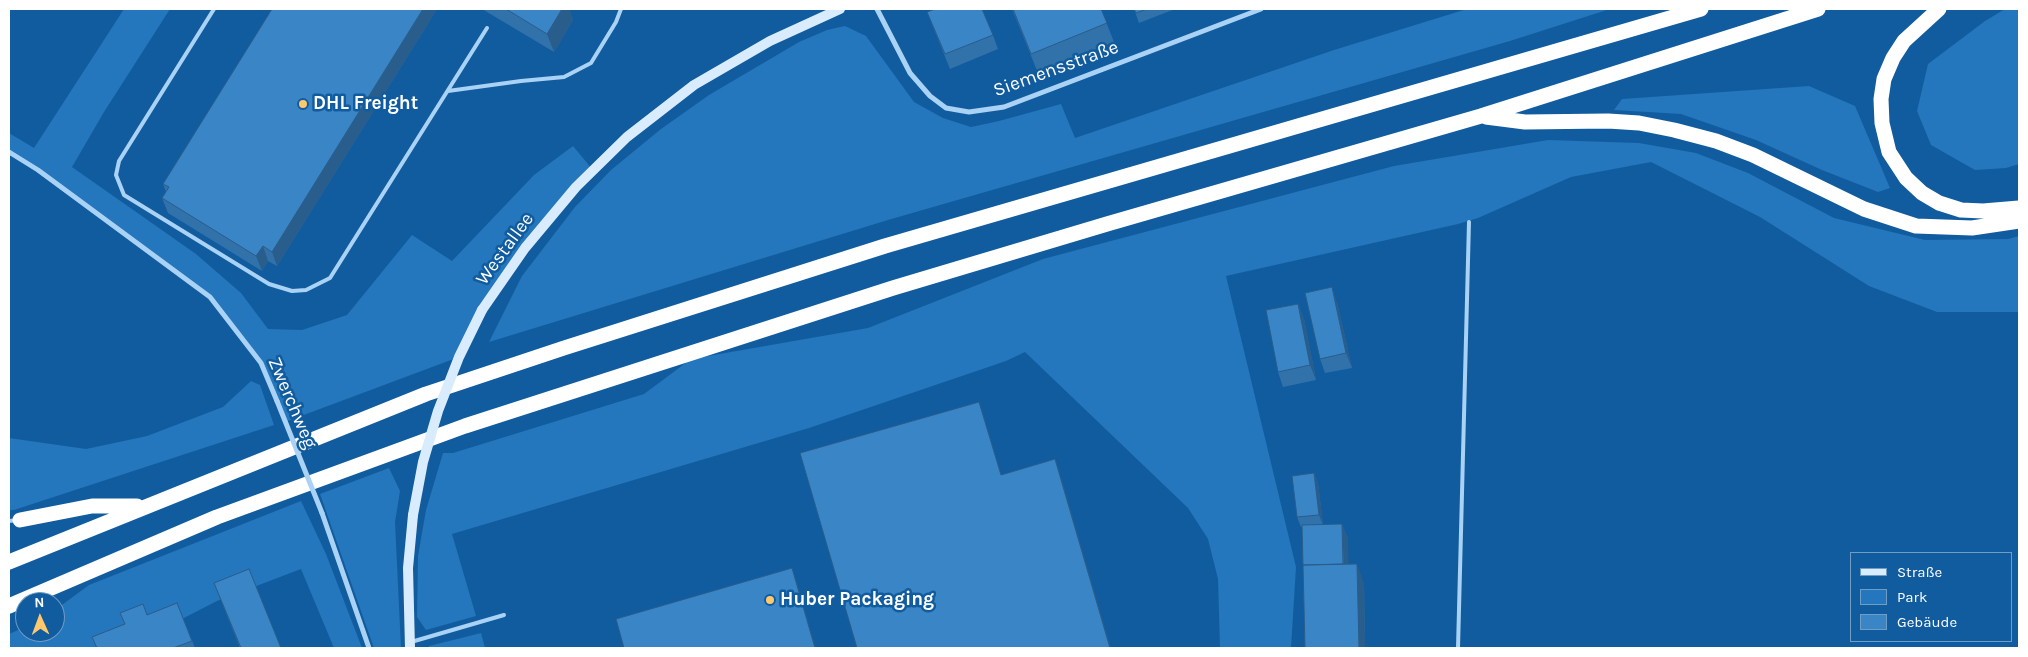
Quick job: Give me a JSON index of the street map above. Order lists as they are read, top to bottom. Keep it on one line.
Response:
{"streets":{"main road":["Westallee"],"street":["Siemensstraße","Zwerchweg"]},"places":["DHL Freight","Huber Packaging"],"legend":["Straße","Park","Gebäude"],"north":"top"}
